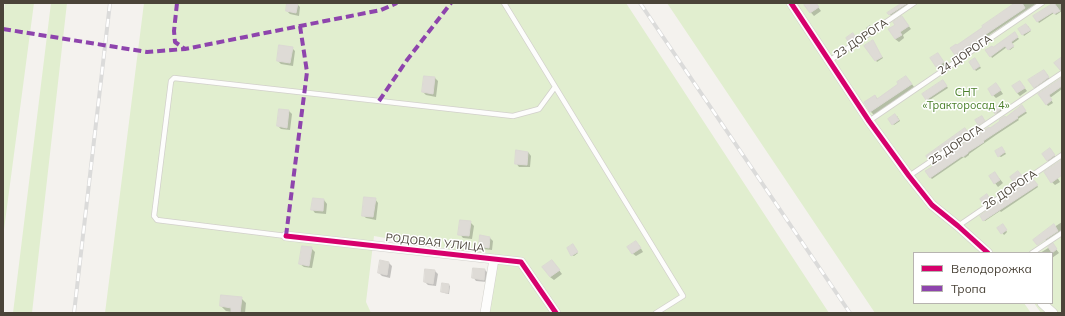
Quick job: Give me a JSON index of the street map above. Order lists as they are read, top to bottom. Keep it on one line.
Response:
{"streets":{"street":["РОДОВАЯ УЛИЦА"],"lane":["23 ДОРОГА","24 ДОРОГА","25 ДОРОГА","26 ДОРОГА"]},"parks":["СНТ «Тракторосад 4»"],"legend":["Велодорожка","Тропа"]}
